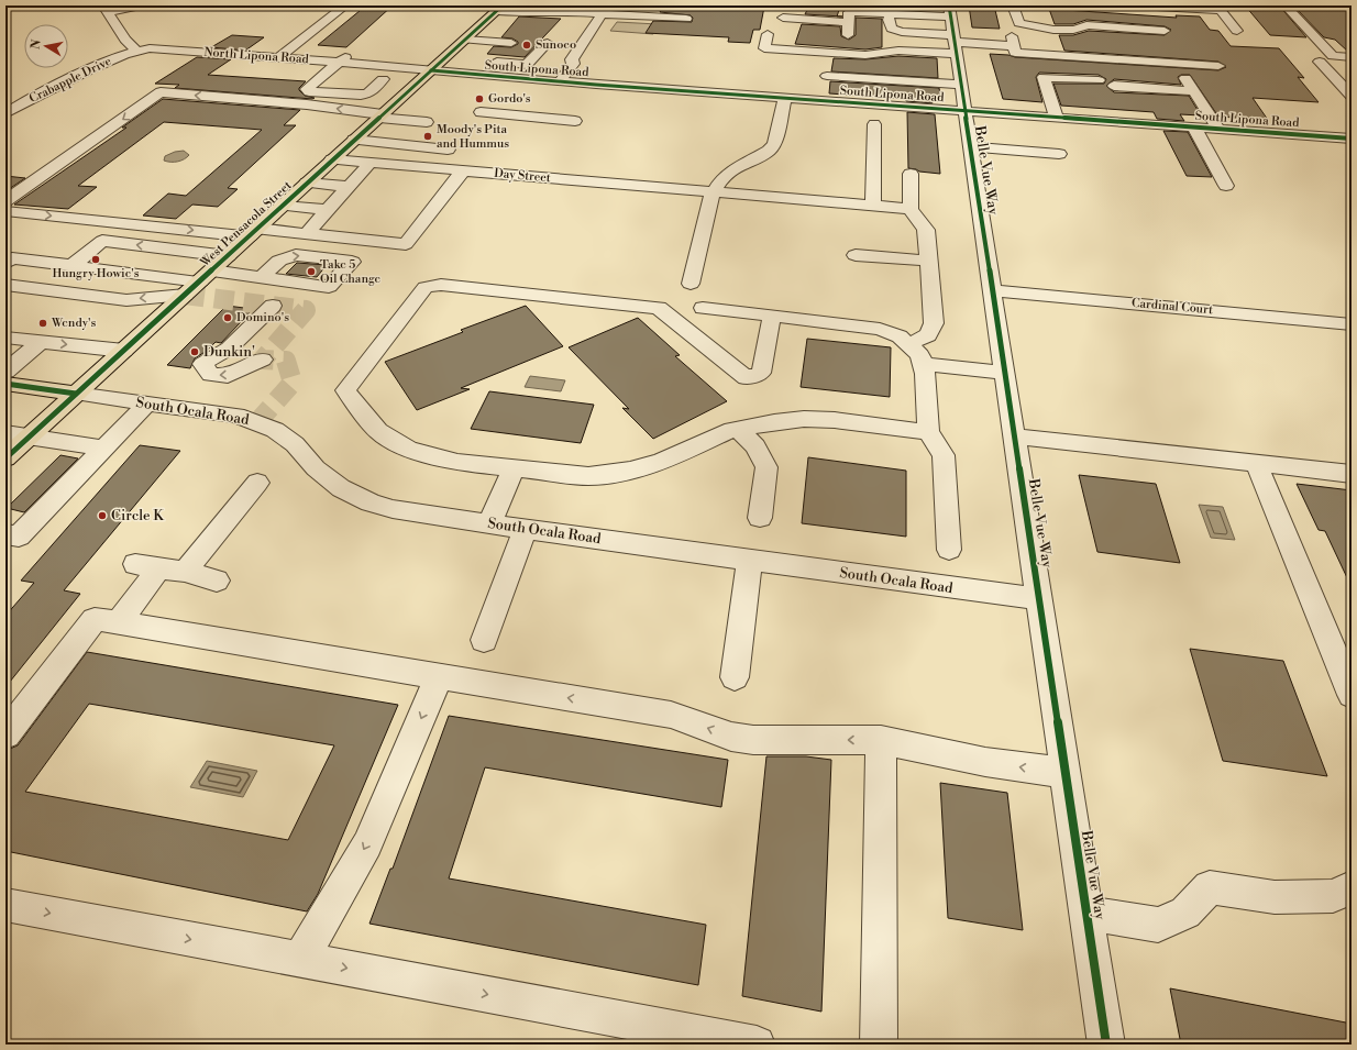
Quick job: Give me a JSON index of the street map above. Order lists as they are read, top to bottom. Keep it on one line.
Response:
{"streets":{"main road":["West Pensacola Street"],"street":["North Lipona Road","South Lipona Road","Crabapple Drive","Belle Vue Way","Day Street","Cardinal Court","South Ocala Road"]},"crossings":[["North Lipona Road","Crabapple Drive"],["South Lipona Road","Belle Vue Way"],["South Lipona Road","West Pensacola Street"],["Belle Vue Way","Cardinal Court"],["Belle Vue Way","South Ocala Road"],["Day Street","West Pensacola Street"],["West Pensacola Street","South Ocala Road"]],"places":["Sunoco","Gordo's","Moody's Pita and Hummus","Hungry Howie's","Take 5 Oil Change","Domino's","Wendy's","Dunkin'","Circle K"],"north":"left"}
